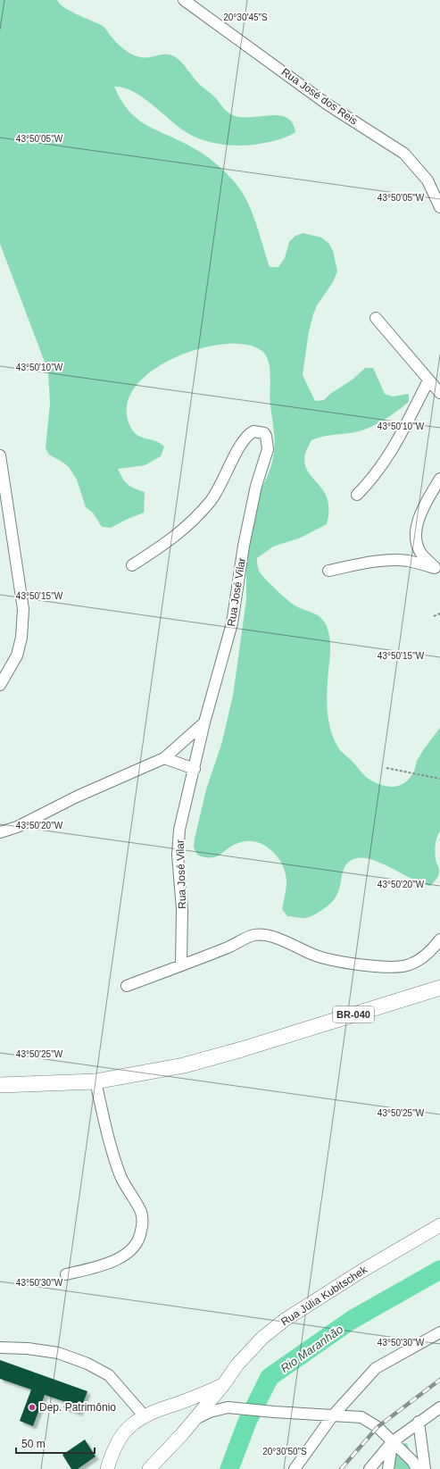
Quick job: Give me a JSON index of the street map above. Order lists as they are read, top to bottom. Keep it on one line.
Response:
{"streets":{"highway":["BR-040"],"main road":["Rua Júlia Kubitschek"],"street":["Rua José dos Reis","Rua José Vilar"]},"water":["Rio Maranhão"],"places":["Dep. Patrimônio"],"scale_bar":"50 m","coordinates":["20°30'45\"S","43°50'05\"W","43°50'10\"W","43°50'15\"W","43°50'20\"W","43°50'25\"W","43°50'30\"W","20°30'50\"S"]}
